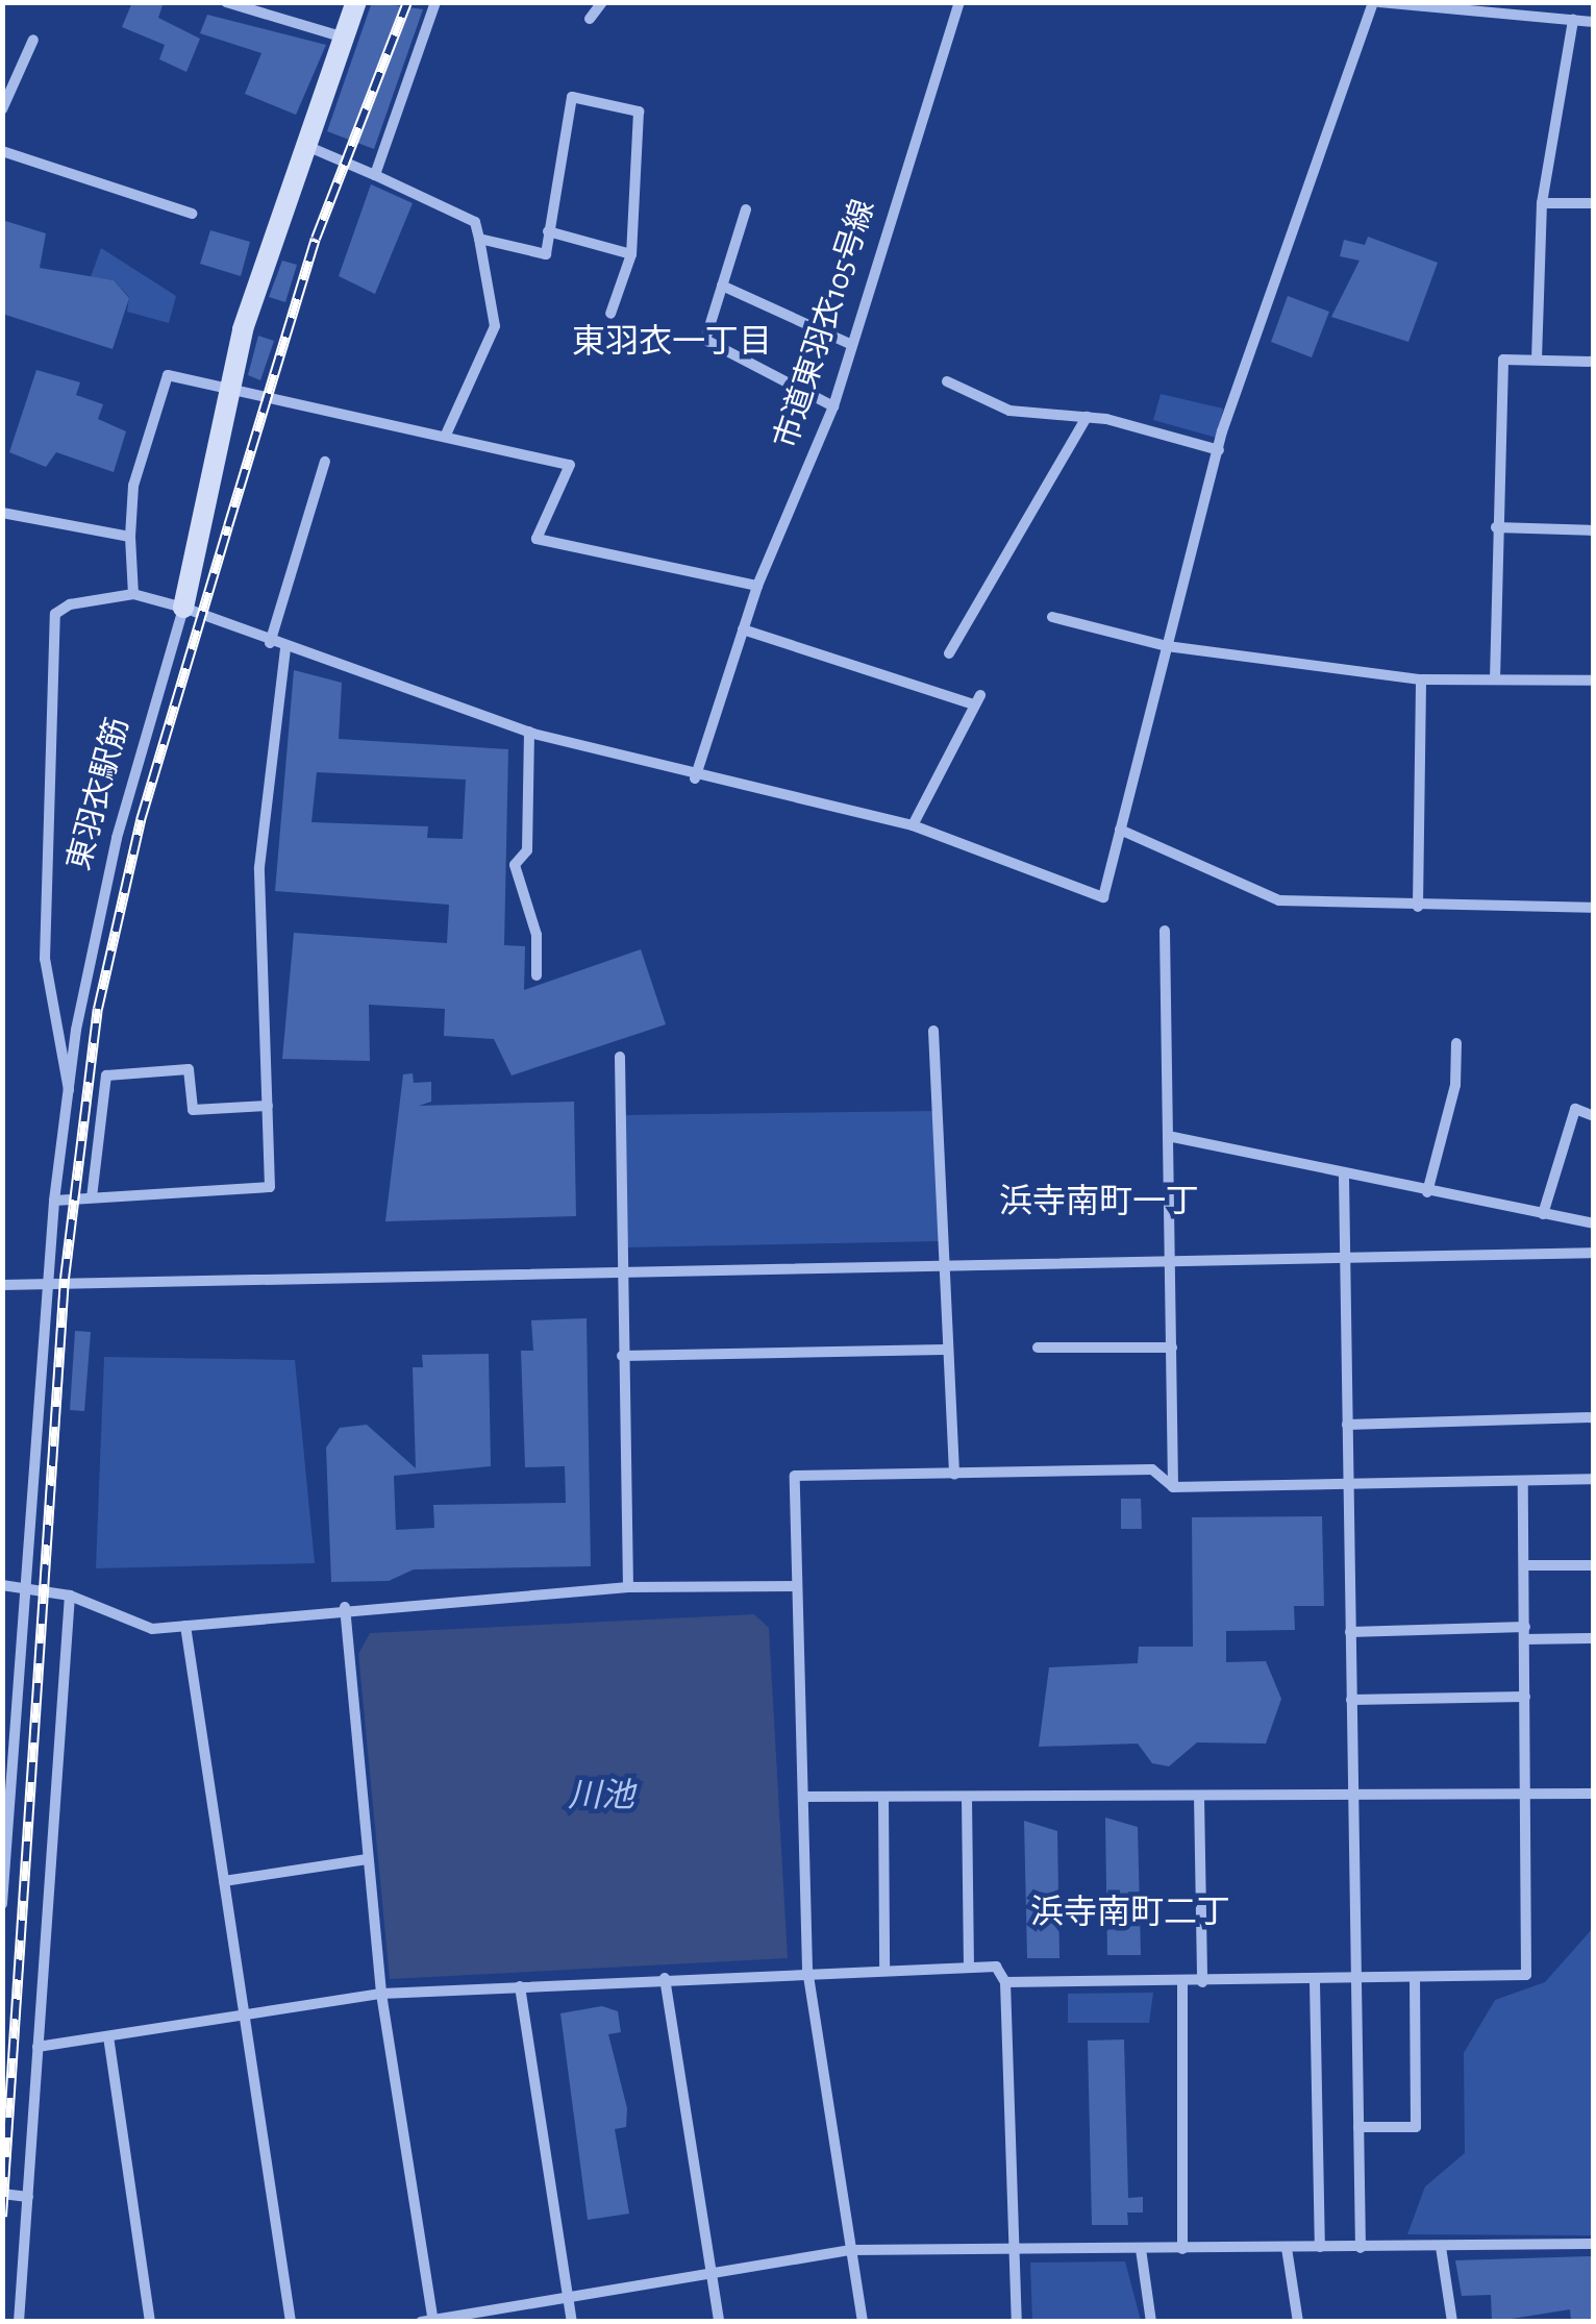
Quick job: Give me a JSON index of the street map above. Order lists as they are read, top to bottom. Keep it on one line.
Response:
{"streets":{"street":["市道東羽衣105号線","東羽衣駅筋"]},"districts":["東羽衣一丁目","浜寺南町一丁","浜寺南町二丁"],"water":["川池"]}
